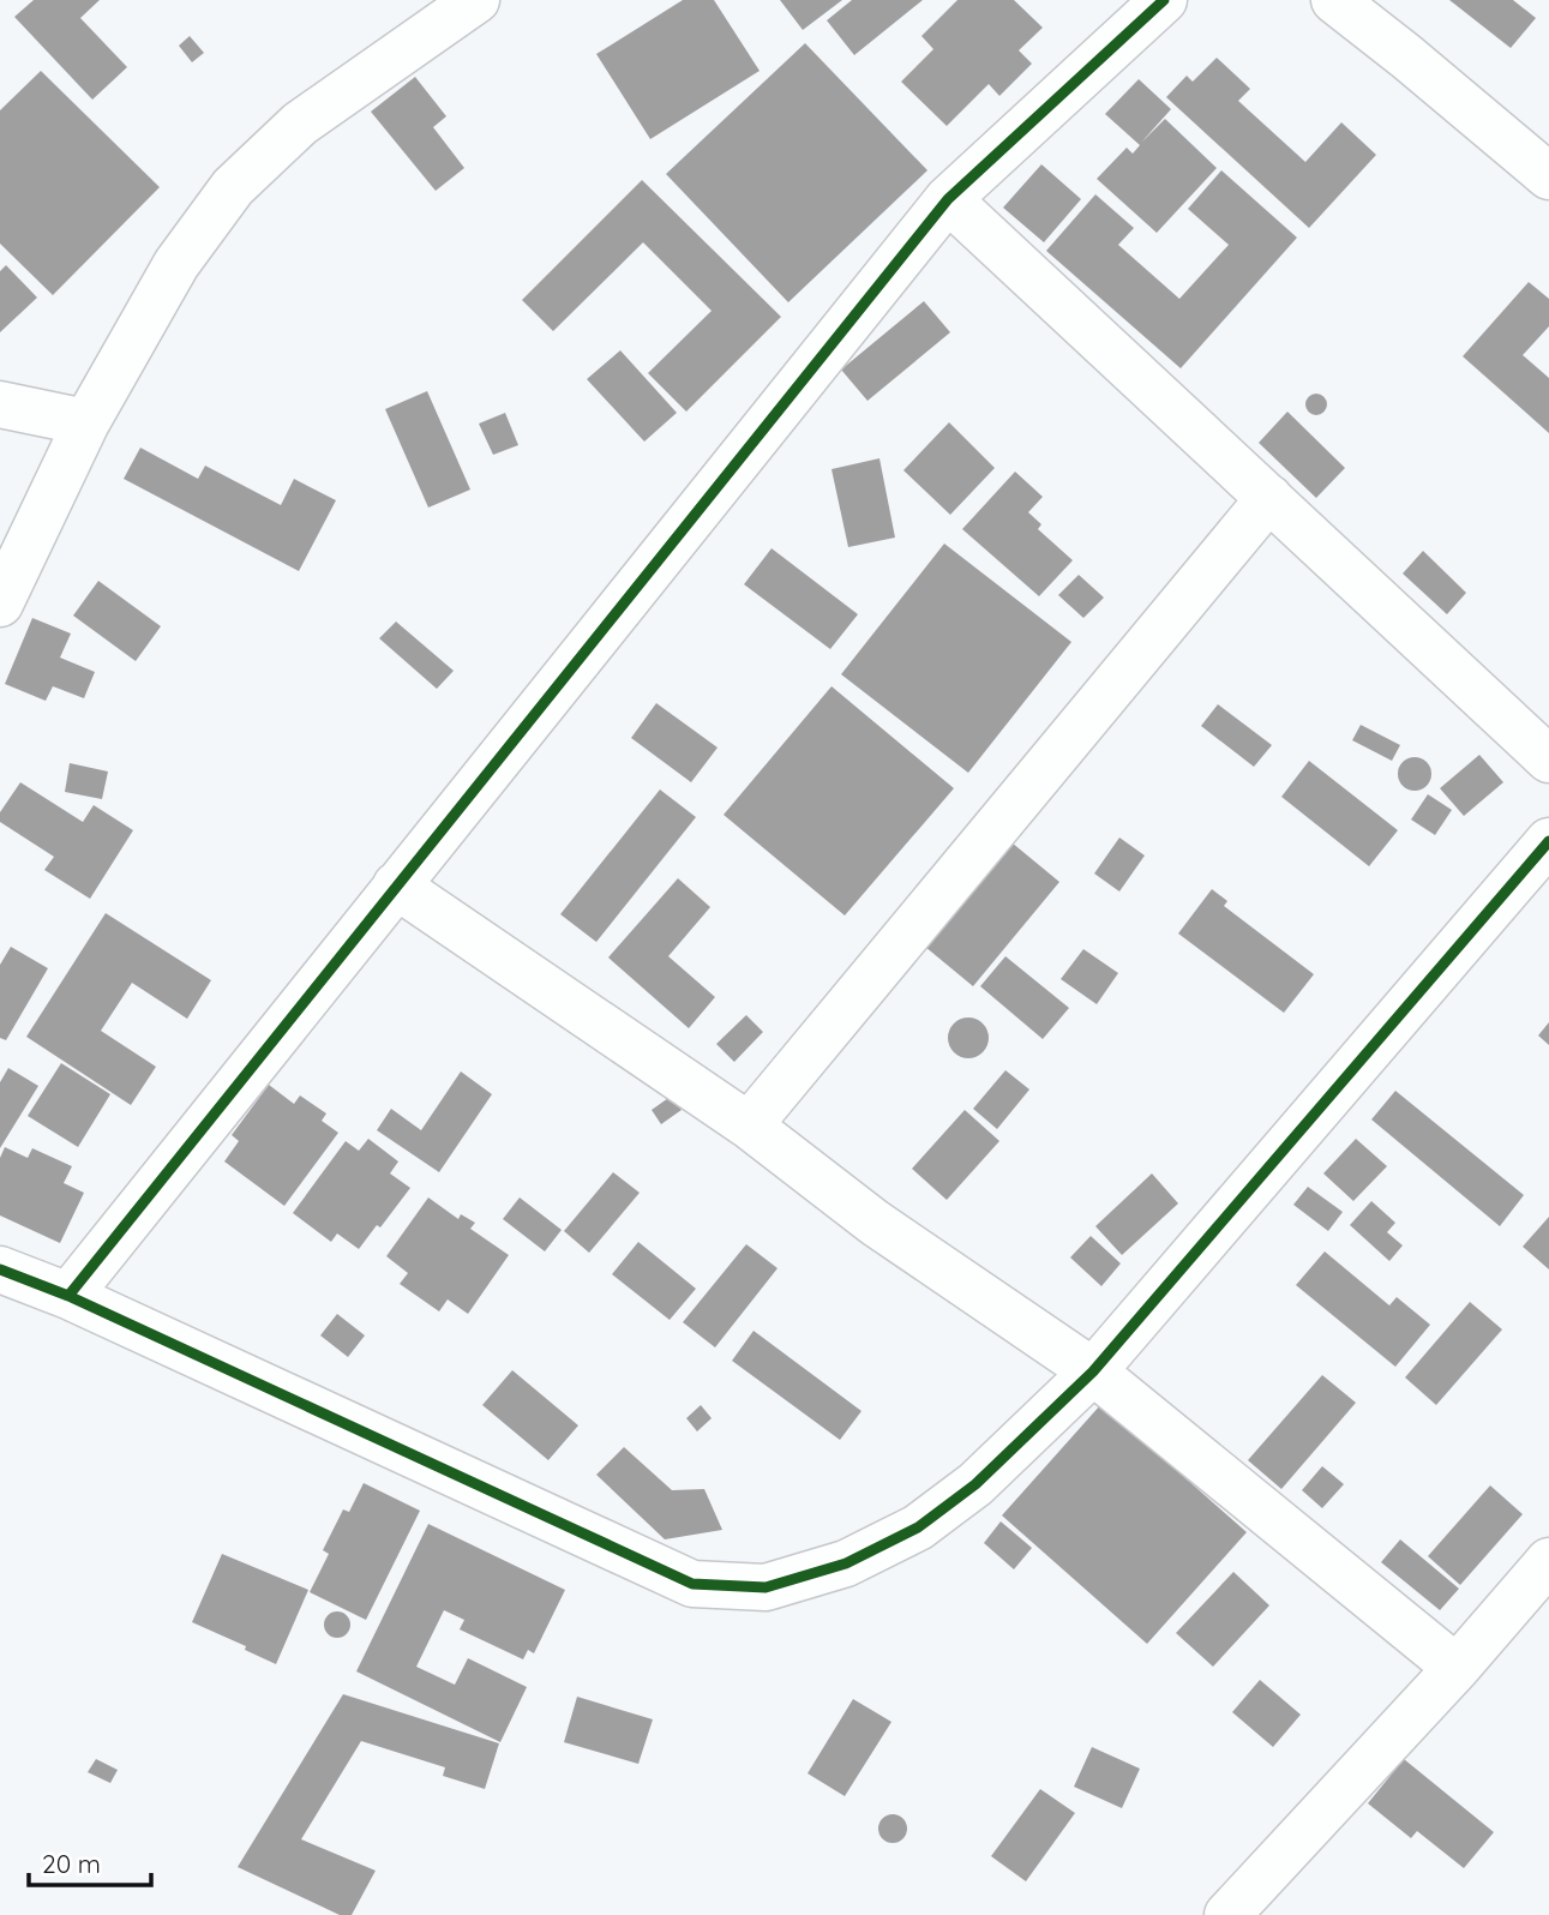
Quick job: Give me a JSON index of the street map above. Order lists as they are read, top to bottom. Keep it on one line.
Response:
{"scale_bar":"20 m"}
